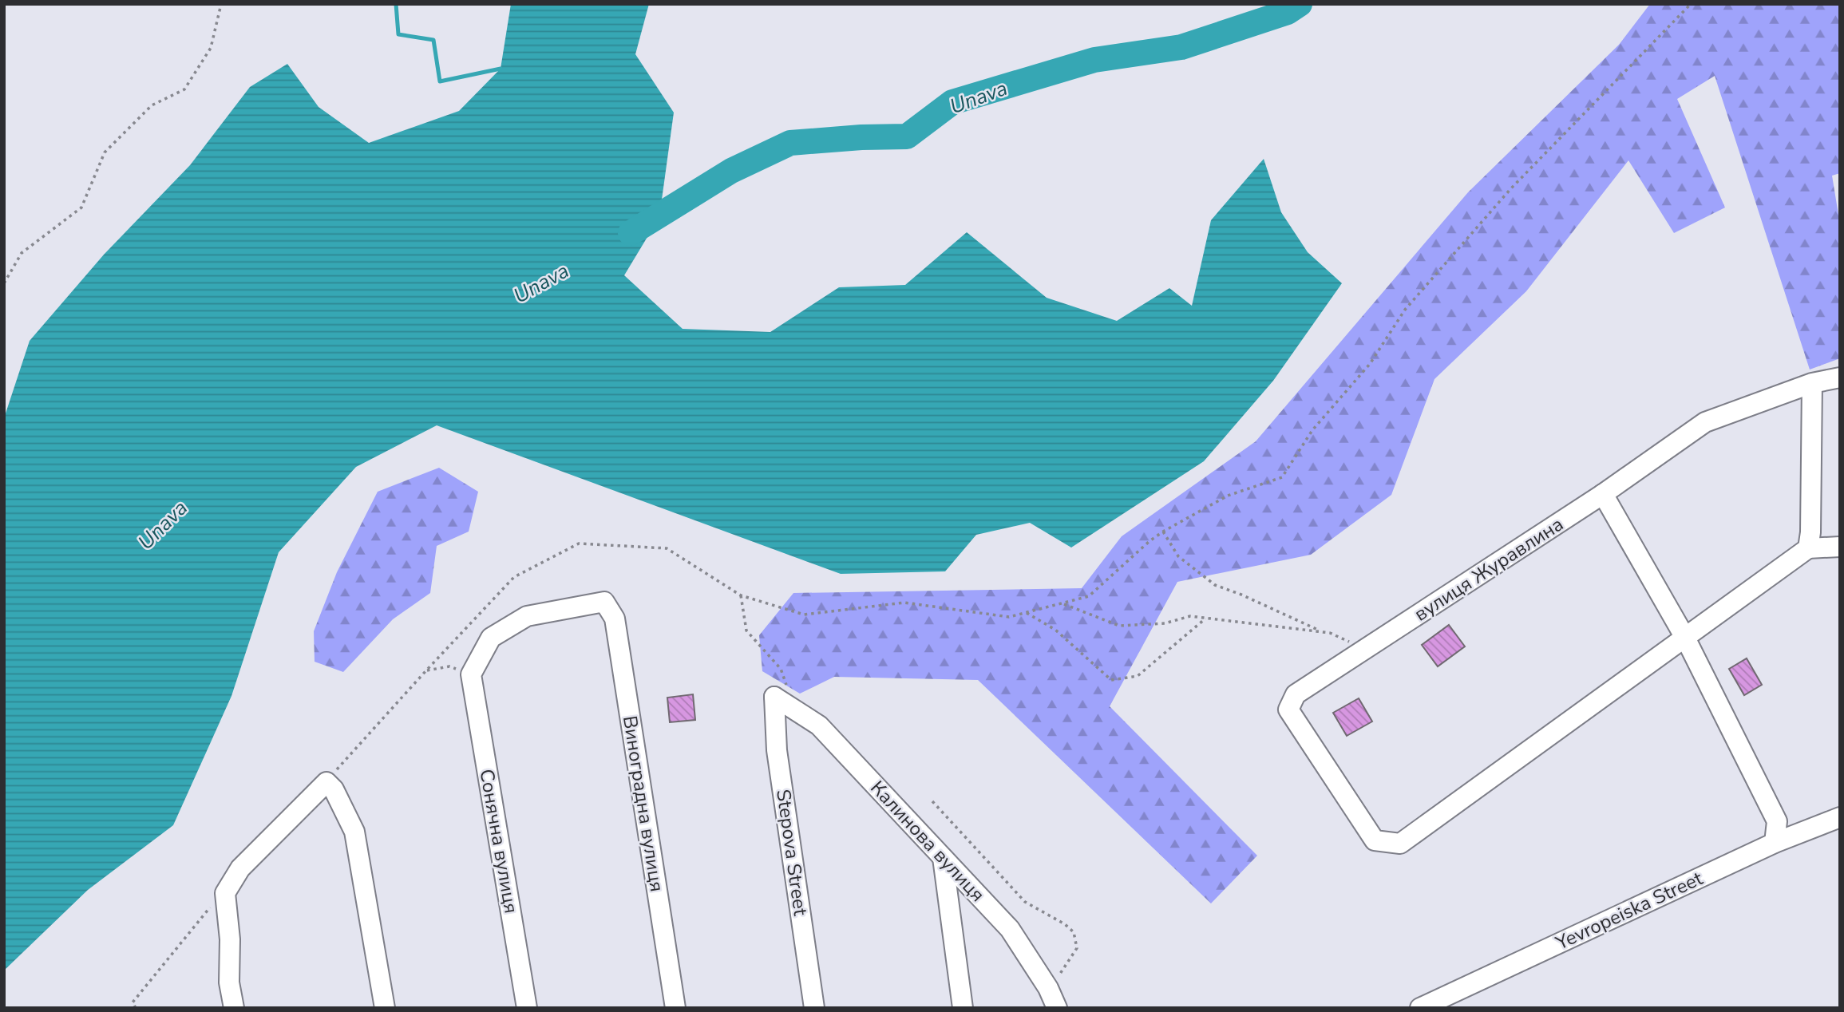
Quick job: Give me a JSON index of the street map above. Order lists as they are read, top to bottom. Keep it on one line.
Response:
{"streets":{"street":["вулиця Журавлина","Виноградна вулиця","Сонячна вулиця","Калинова вулиця","Stepova Street","Yevropeiska Street"]},"crossings":[["Виноградна вулиця","Сонячна вулиця"],["Калинова вулиця","Stepova Street"]],"water":["Unava"]}
